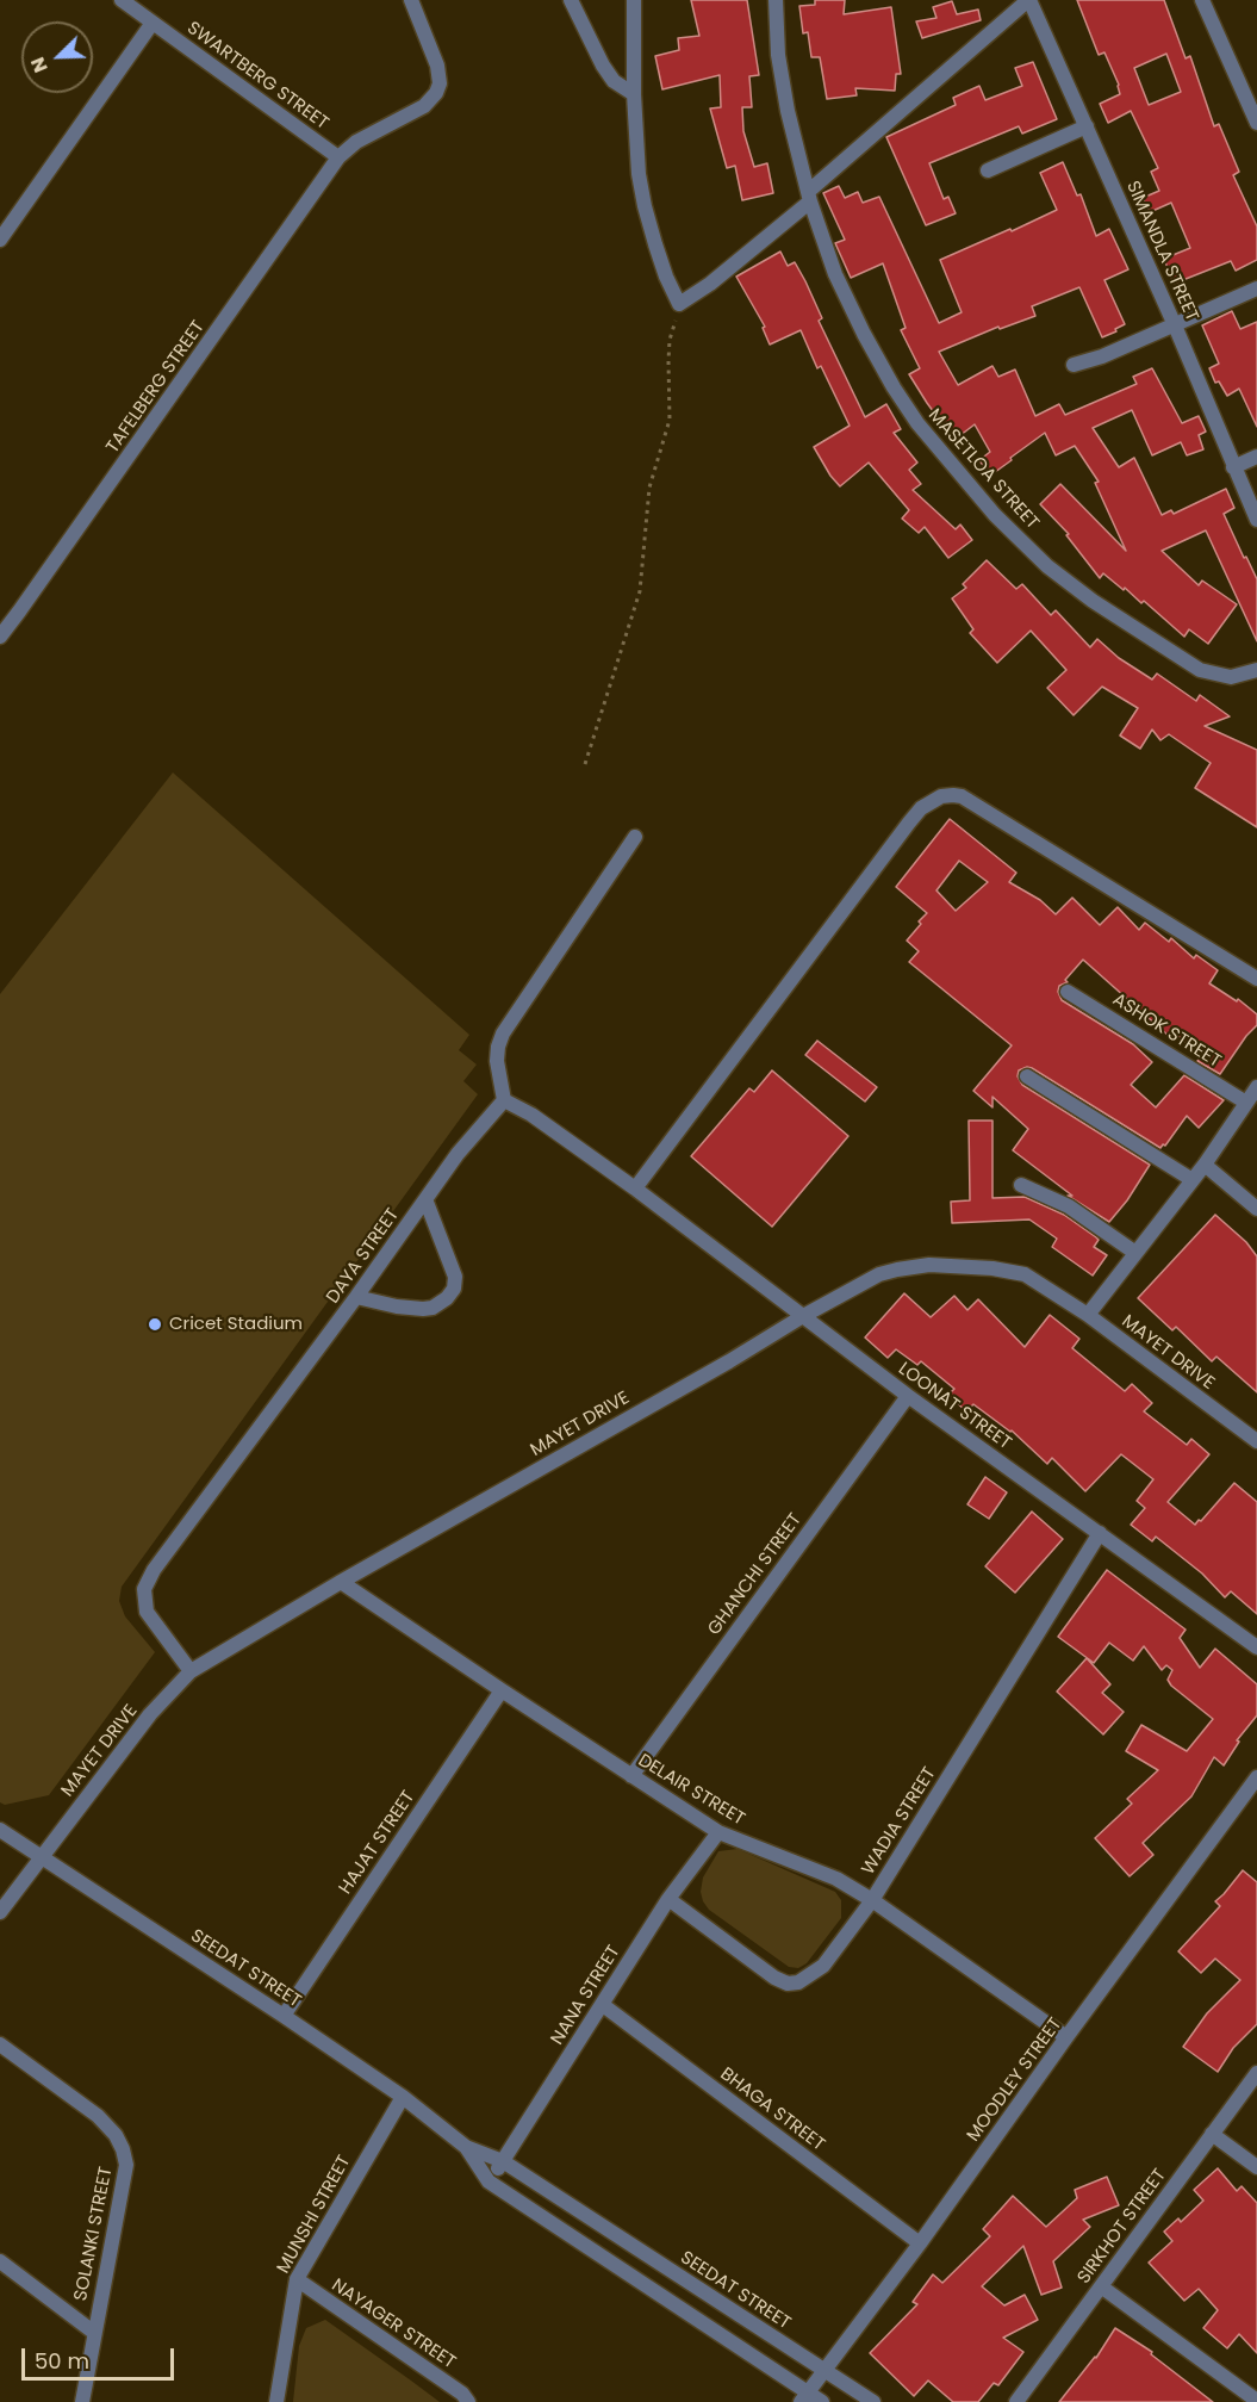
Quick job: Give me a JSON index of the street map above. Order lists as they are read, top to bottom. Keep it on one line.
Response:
{"streets":{"street":["SWARTBERG STREET","SIMANDLA STREET","TAFELBERG STREET","MASETLOA STREET","ASHOK STREET","DAYA STREET","MAYET DRIVE","LOONAT STREET","GHANCHI STREET","DELAIR STREET","WADIA STREET","HAJAT STREET","SEEDAT STREET","NANA STREET","MOODLEY STREET","BHAGA STREET","MUNSHI STREET","SIRKHOT STREET","SOLANKI STREET","NAYAGER STREET"]},"crossings":[["SWARTBERG STREET","TAFELBERG STREET"],["DAYA STREET","MAYET DRIVE"],["MAYET DRIVE","LOONAT STREET"],["MAYET DRIVE","DELAIR STREET"],["MAYET DRIVE","SEEDAT STREET"],["LOONAT STREET","GHANCHI STREET"],["LOONAT STREET","WADIA STREET"],["GHANCHI STREET","DELAIR STREET"],["DELAIR STREET","WADIA STREET"],["DELAIR STREET","HAJAT STREET"],["DELAIR STREET","NANA STREET"],["DELAIR STREET","MOODLEY STREET"],["WADIA STREET","NANA STREET"],["HAJAT STREET","SEEDAT STREET"],["SEEDAT STREET","NANA STREET"],["SEEDAT STREET","MOODLEY STREET"],["SEEDAT STREET","MUNSHI STREET"],["NANA STREET","BHAGA STREET"],["MOODLEY STREET","BHAGA STREET"],["MUNSHI STREET","NAYAGER STREET"]],"places":["Cricet Stadium"],"scale_bar":"50 m","north":"bottom left"}
